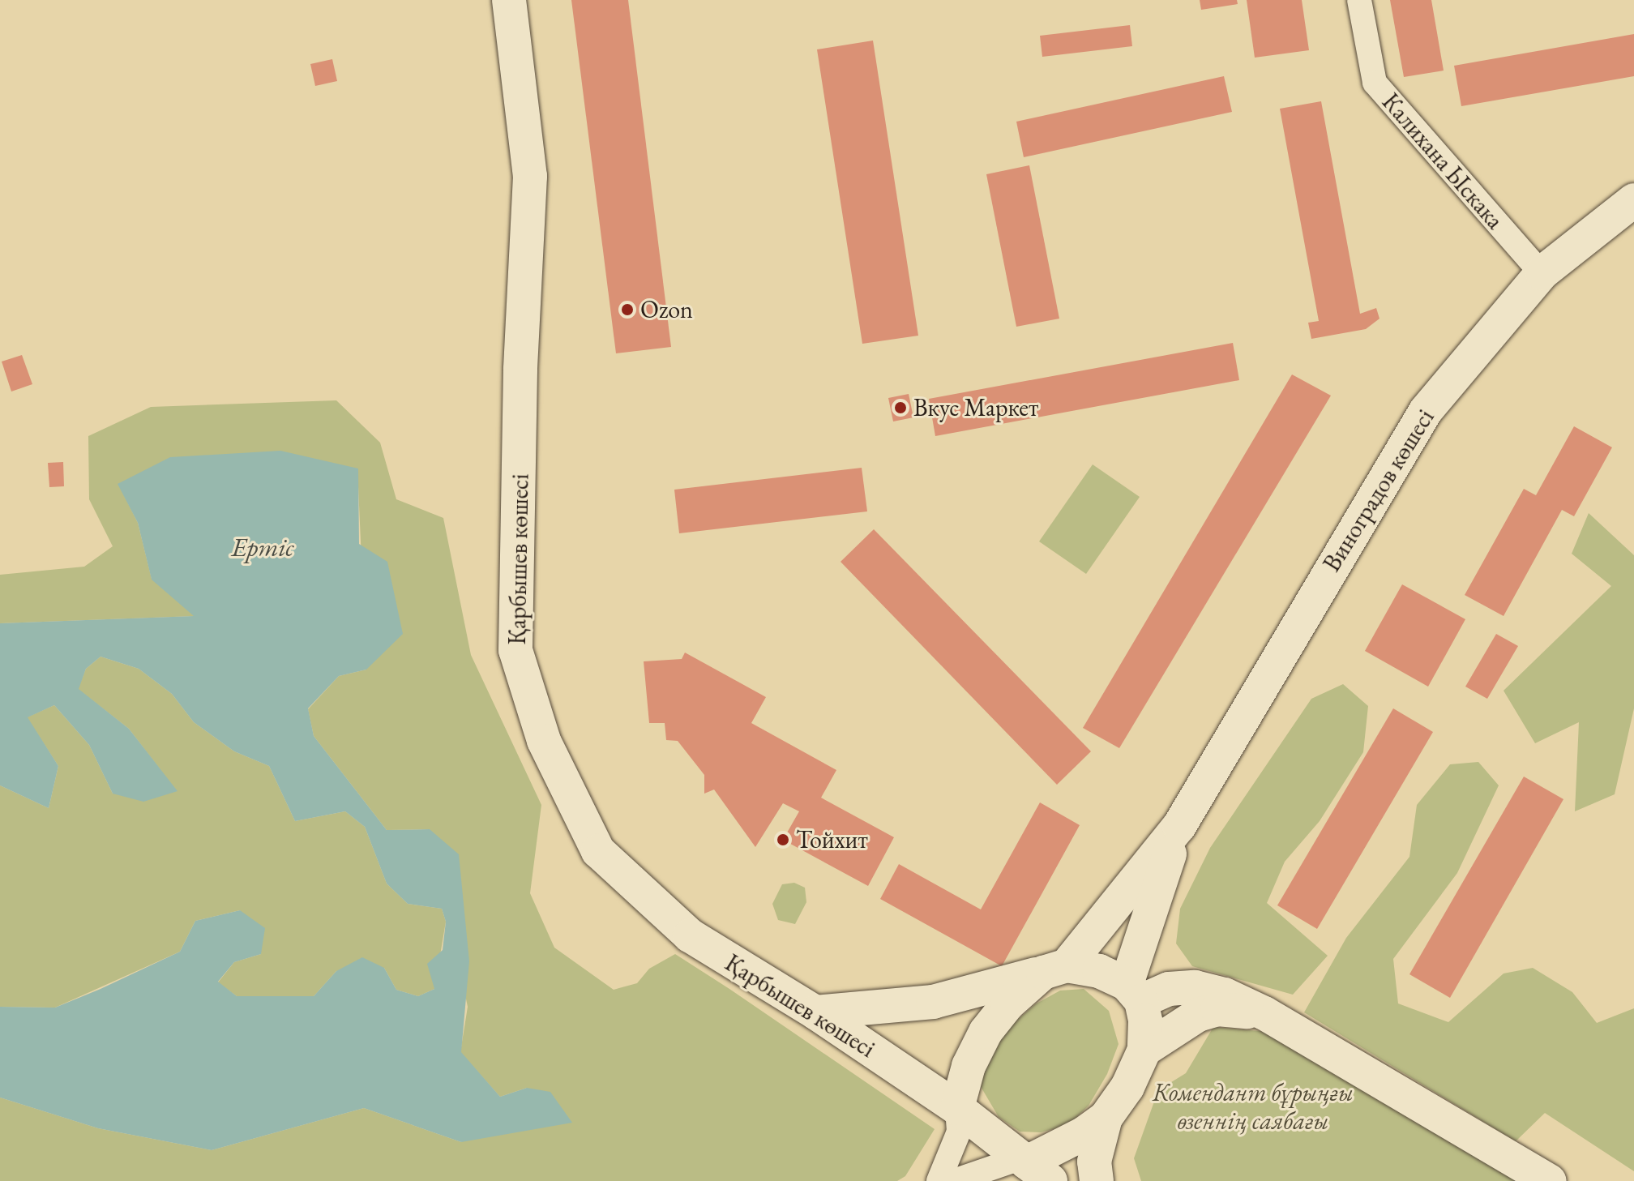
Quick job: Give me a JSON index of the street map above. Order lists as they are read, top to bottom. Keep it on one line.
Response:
{"streets":{"main road":["Виноградов көшесі","Қарбышев көшесі"],"street":["Калихана Ыскака"]},"crossings":[["Калихана Ыскака","Виноградов көшесі"]],"water":["Ертіс"],"parks":["Комендант бұрыңғы өзеннің саябағы"],"places":["Ozon","Вкус Маркет","Тойхит"]}
